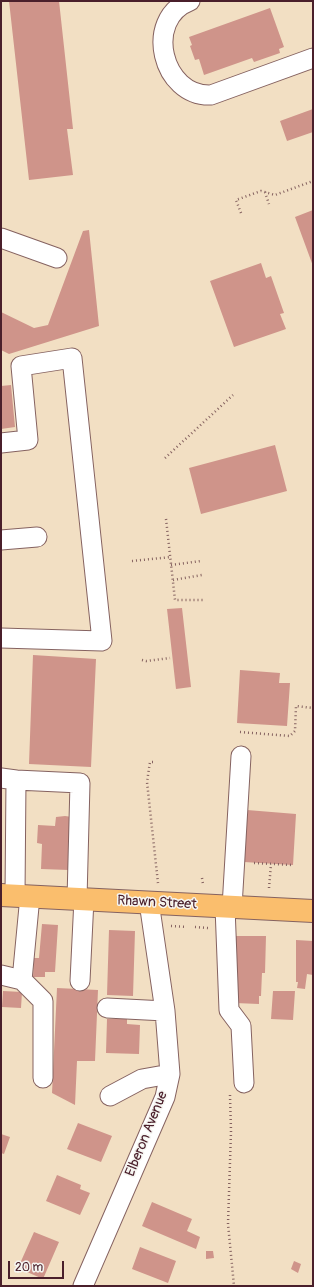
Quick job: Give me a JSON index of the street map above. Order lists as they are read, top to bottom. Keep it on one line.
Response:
{"streets":{"main road":["Rhawn Street"],"street":["Elberon Avenue"]},"crossings":[["Rhawn Street","Elberon Avenue"]],"scale_bar":"20 m"}
